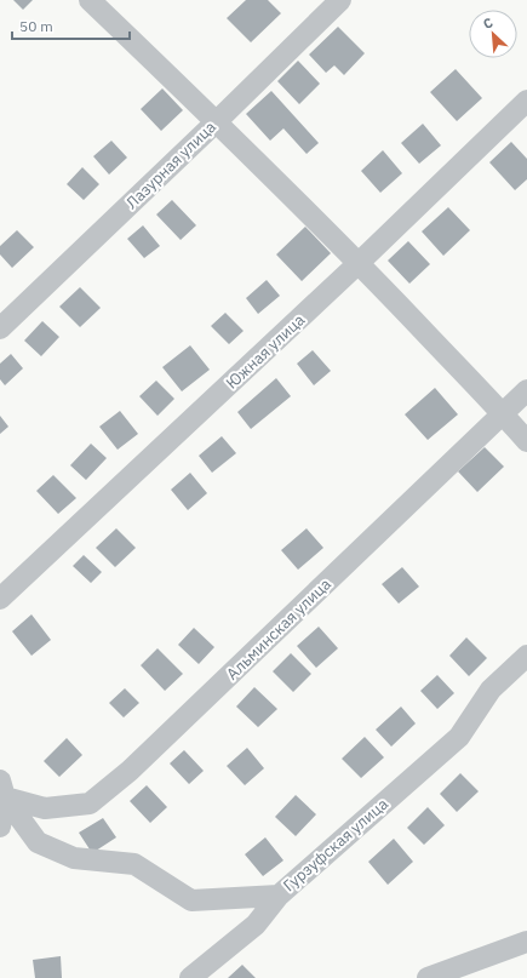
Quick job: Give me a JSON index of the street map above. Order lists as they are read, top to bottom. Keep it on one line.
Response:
{"streets":{"street":["Лазурная улица","Южная улица","Альминская улица","Гурзуфская улица"]},"crossings":[["Альминская улица","Гурзуфская улица"]],"scale_bar":"50 m","north":"top left"}
